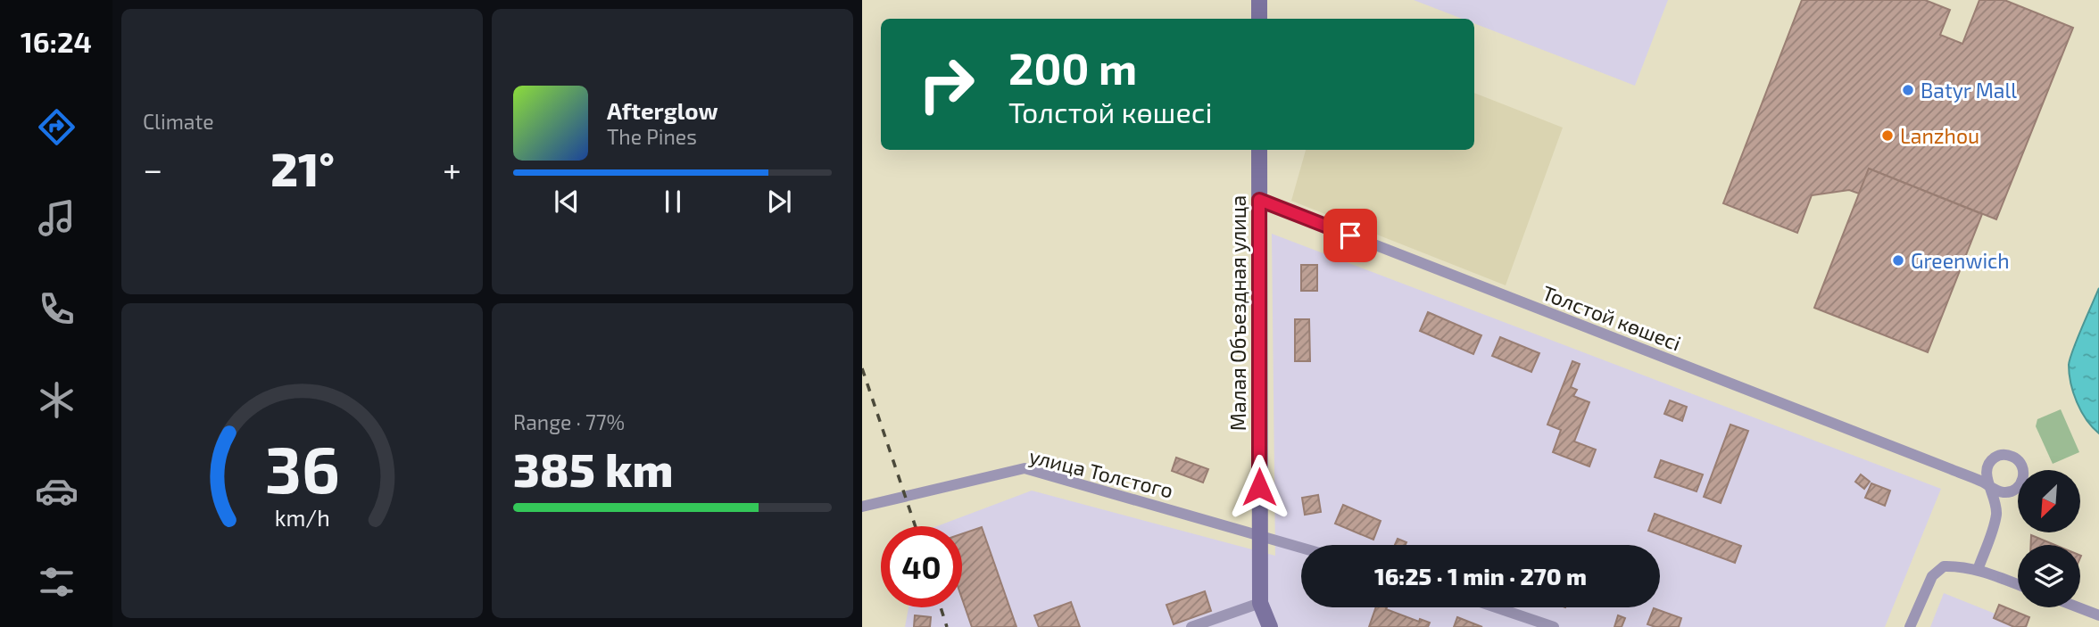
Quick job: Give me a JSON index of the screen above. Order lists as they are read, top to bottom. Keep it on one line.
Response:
{"streets":{"street":["Малая Объездная улица","Толстой көшесі","улица Толстого"]},"crossings":[["Малая Объездная улица","Толстой көшесі"],["Малая Объездная улица","улица Толстого"]],"places":["Batyr Mall","Lanzhou","Greenwich"],"north":"bottom left","page":{"tabs":"16:24","tile":["Climate",["Range · 77%","385 km"]],"turn":["200 m","Толстой көшесі"],"song":["Afterglow","The Pines"],"heat":["−","21°","+"],"limit":"40","trip":"16:25 · 1 min · 270 m","gauge":["36","km/h"]}}
